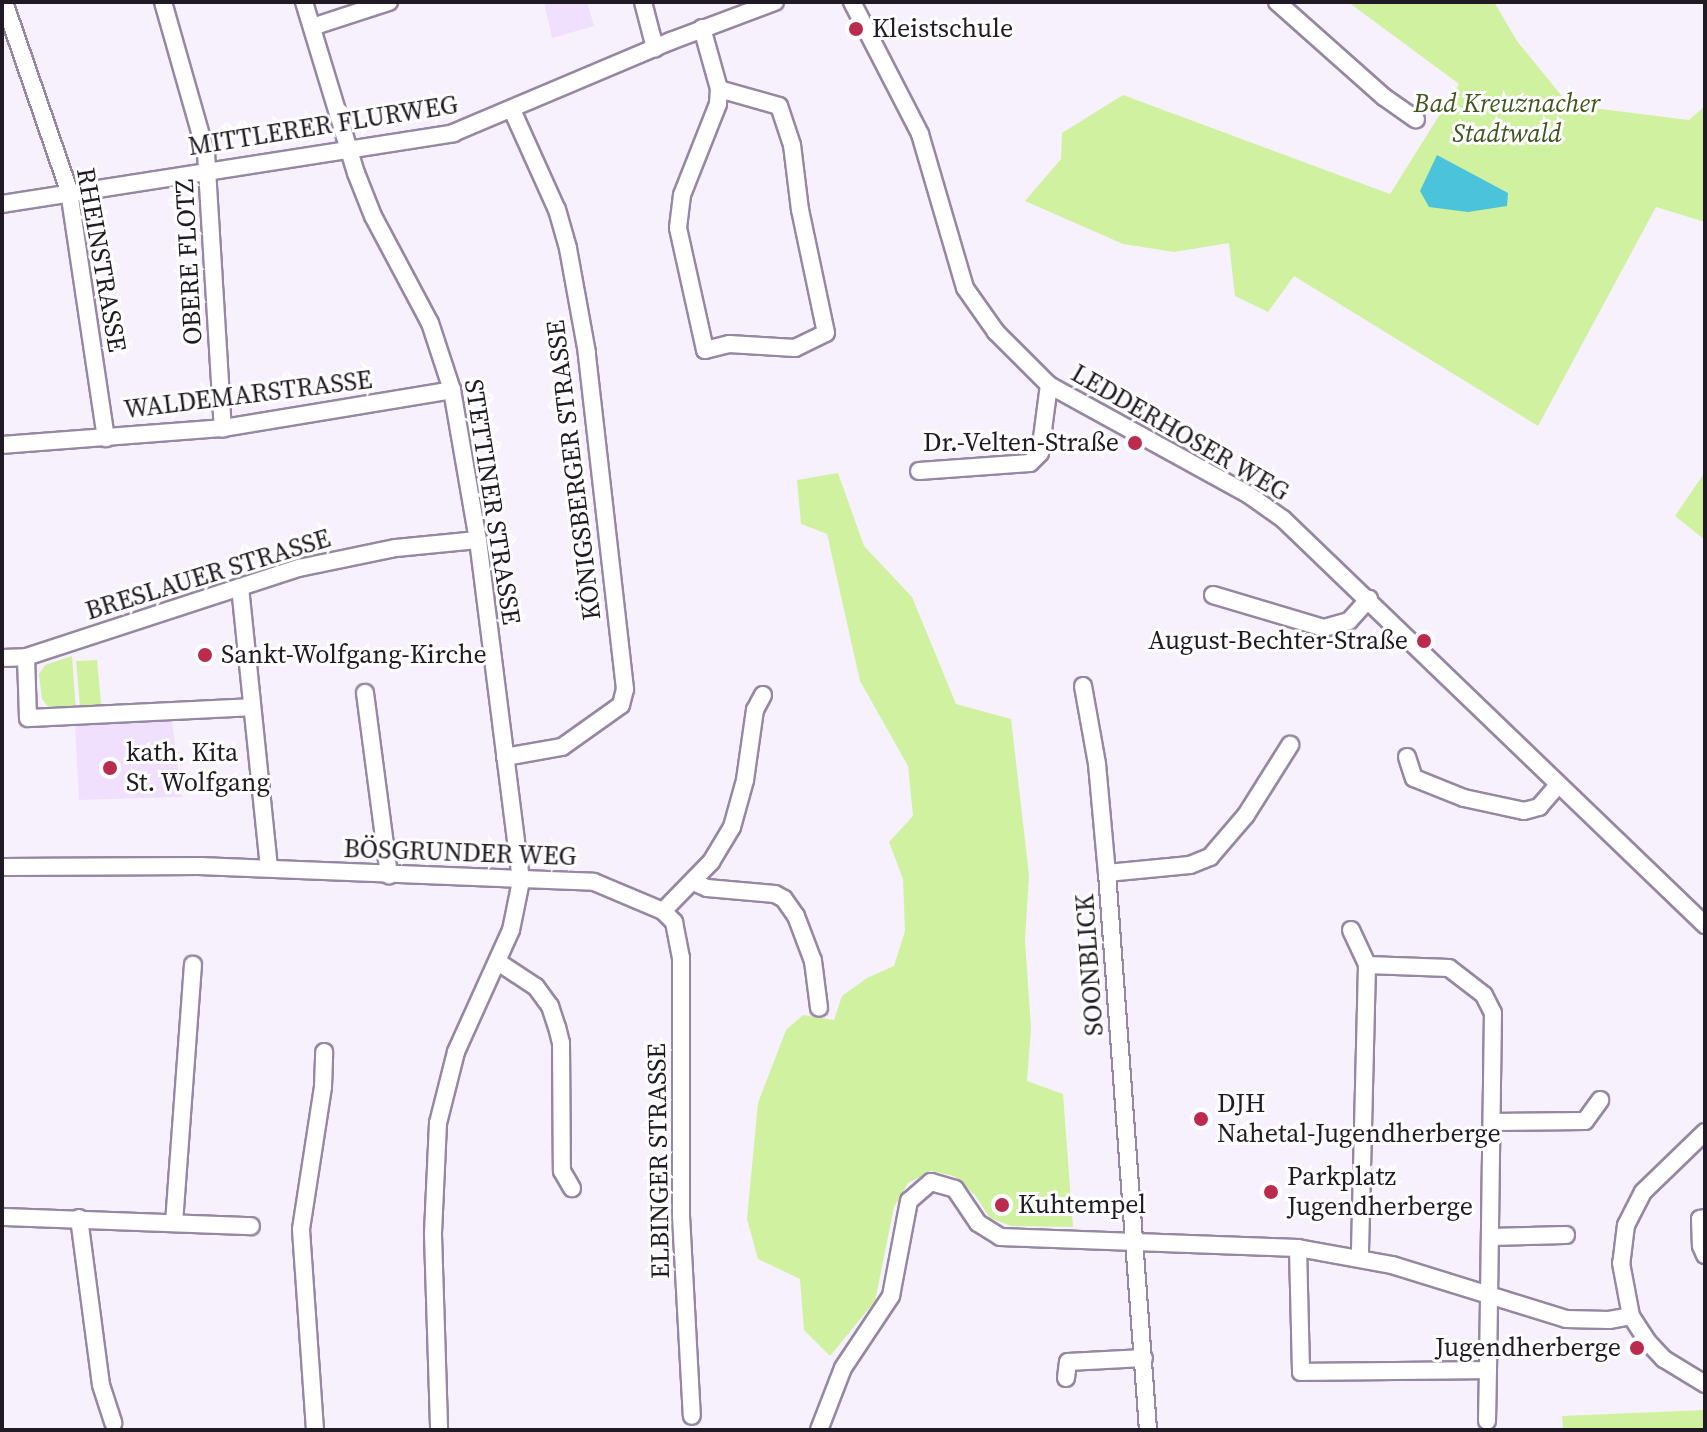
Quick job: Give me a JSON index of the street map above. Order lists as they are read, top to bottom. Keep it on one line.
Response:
{"streets":{"street":["MITTLERER FLURWEG","RHEINSTRASSE","OBERE FLOTZ","WALDEMARSTRASSE","LEDDERHOSER WEG","KÖNIGSBERGER STRASSE","STETTINER STRASSE","BRESLAUER STRASSE","BÖSGRUNDER WEG","SOONBLICK","ELBINGER STRASSE"]},"crossings":[["MITTLERER FLURWEG","RHEINSTRASSE"],["MITTLERER FLURWEG","OBERE FLOTZ"],["MITTLERER FLURWEG","KÖNIGSBERGER STRASSE"],["MITTLERER FLURWEG","STETTINER STRASSE"],["RHEINSTRASSE","WALDEMARSTRASSE"],["OBERE FLOTZ","WALDEMARSTRASSE"],["WALDEMARSTRASSE","STETTINER STRASSE"],["KÖNIGSBERGER STRASSE","STETTINER STRASSE"],["STETTINER STRASSE","BRESLAUER STRASSE"],["STETTINER STRASSE","BÖSGRUNDER WEG"],["BÖSGRUNDER WEG","ELBINGER STRASSE"]],"parks":["Bad Kreuznacher Stadtwald"],"places":["Kleistschule","Dr.-Velten-Straße","August-Bechter-Straße","Sankt-Wolfgang-Kirche","kath. Kita St. Wolfgang","DJH Nahetal-Jugendherberge","Parkplatz Jugendherberge","Kuhtempel","Jugendherberge"]}
